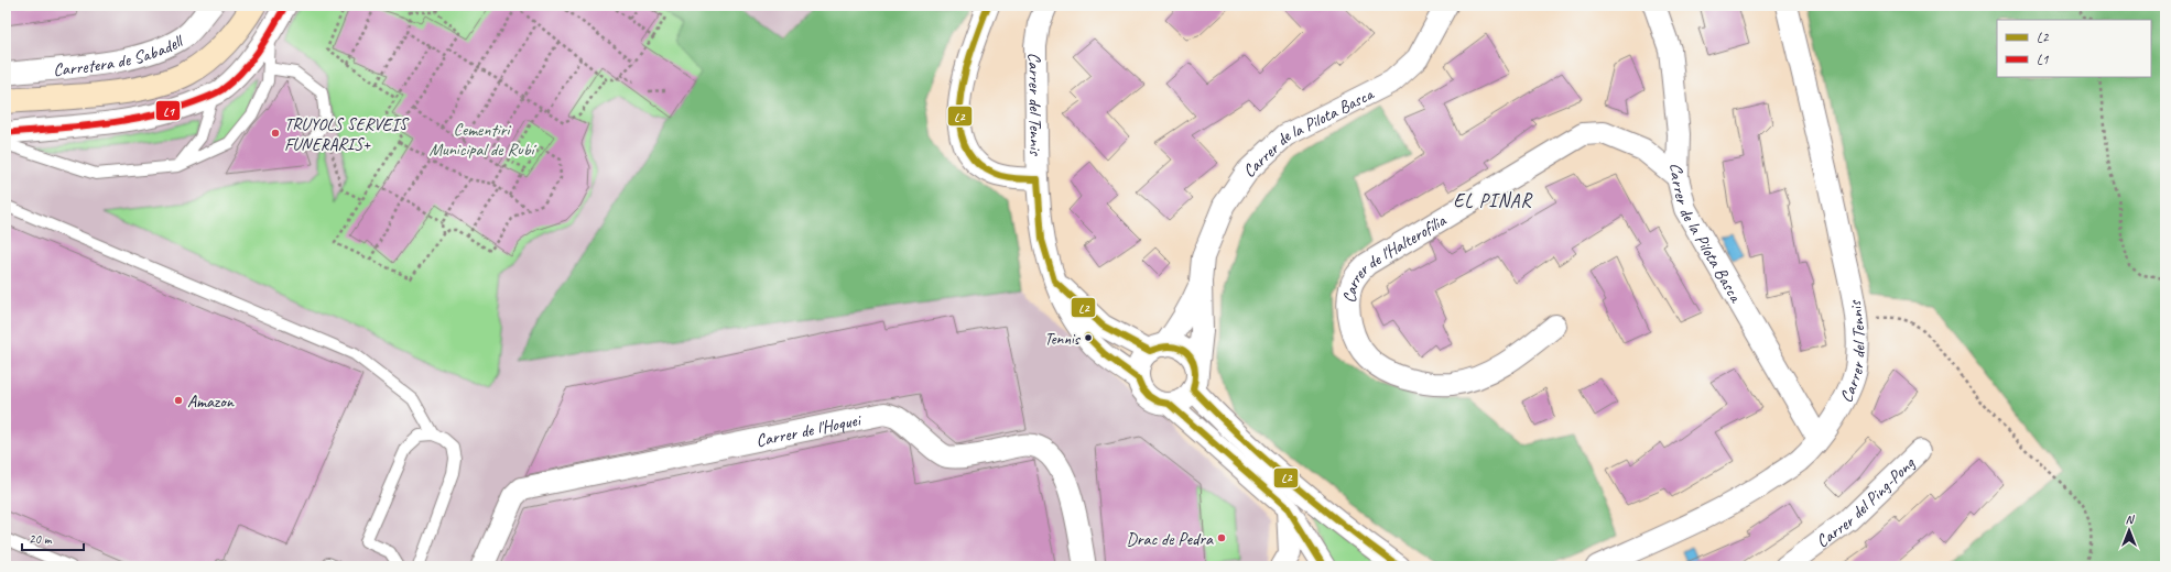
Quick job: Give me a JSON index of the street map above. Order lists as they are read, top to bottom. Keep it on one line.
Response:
{"streets":{"street":["Carretera de Sabadell","Carrer del Tennis","Carrer de la Pilota Basca","Carrer de l'Halterofília","Carrer de l'Hoquei","Carrer del Ping-Pong"]},"crossings":[["Carrer del Tennis","Carrer de la Pilota Basca"],["Carrer de la Pilota Basca","Carrer de l'Halterofília"]],"districts":["EL PINAR"],"parks":["Cementiri Municipal de Rubí"],"places":["TRUYOLS SERVEIS FUNERARIS+","Tennis","Amazon","Drac de Pedra"],"lines":["transit line L2","transit line L1"],"legend":["L2","L1"],"scale_bar":"20 m","north":"top"}
